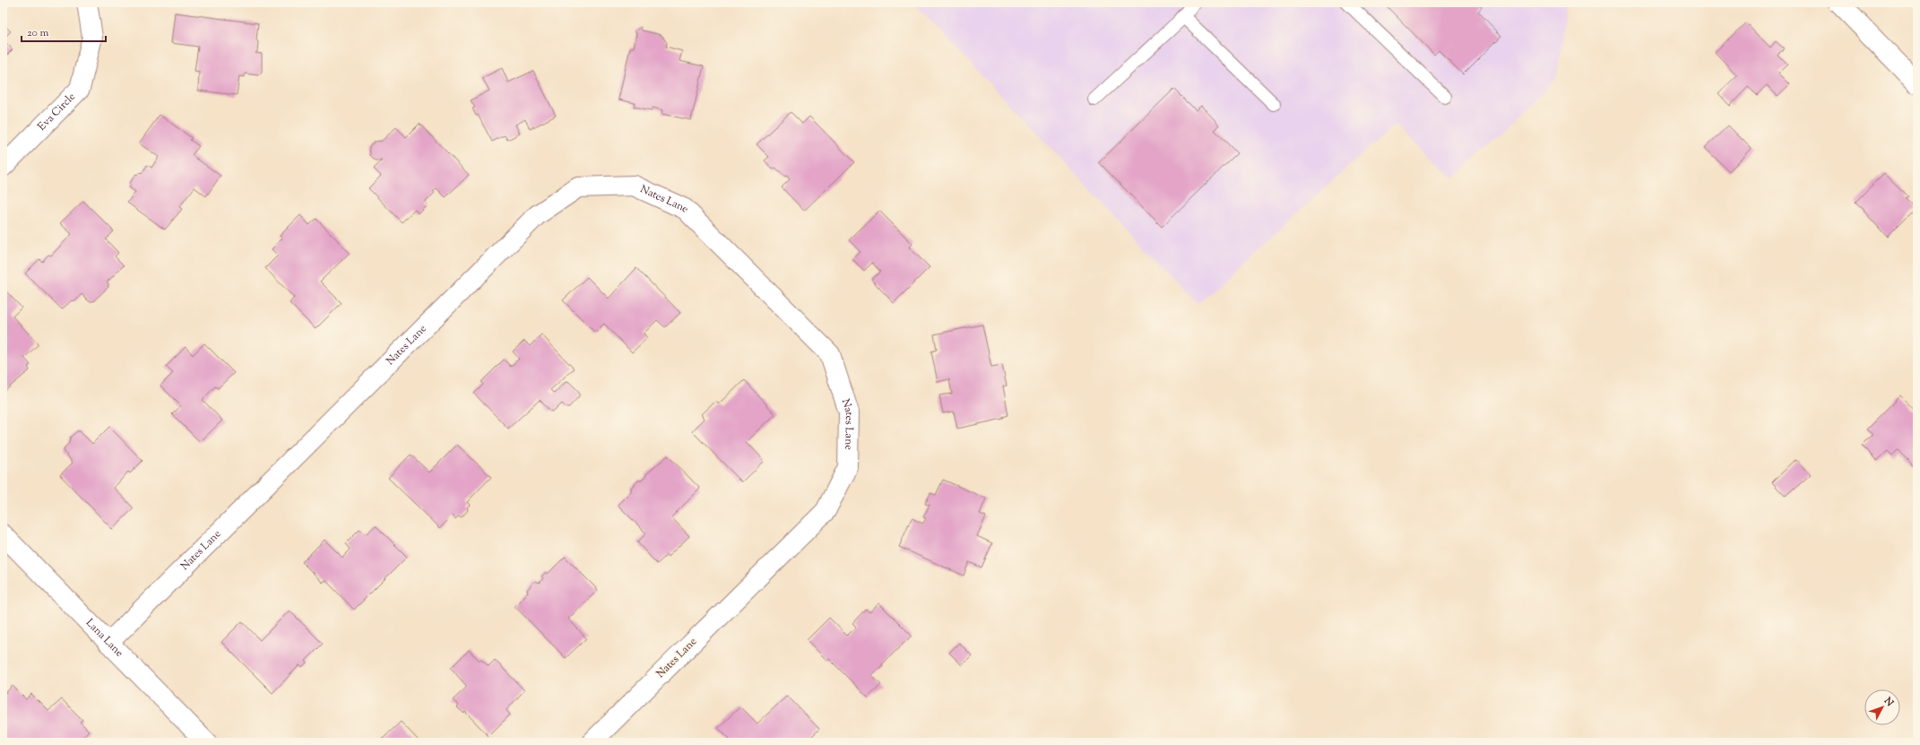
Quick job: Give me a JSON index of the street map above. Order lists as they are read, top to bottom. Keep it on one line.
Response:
{"streets":{"street":["Eva Circle","Nates Lane","Lana Lane"]},"crossings":[["Nates Lane","Lana Lane"]],"scale_bar":"20 m","north":"top right"}
